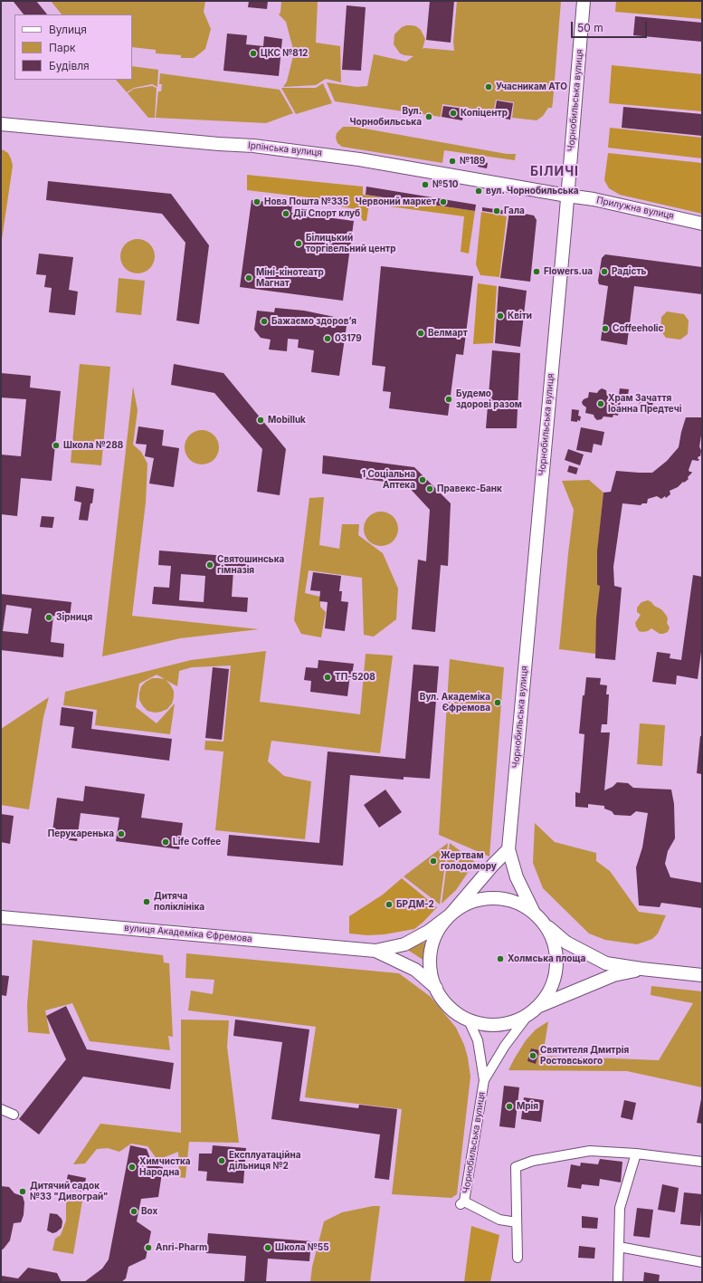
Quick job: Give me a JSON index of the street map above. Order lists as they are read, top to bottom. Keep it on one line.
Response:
{"streets":{"main road":["Чорнобильська вулиця","Ірпінська вулиця","Прилужна вулиця","вулиця Академіка Єфремова"]},"crossings":[["Чорнобильська вулиця","Ірпінська вулиця"],["Чорнобильська вулиця","Прилужна вулиця"],["Чорнобильська вулиця","вулиця Академіка Єфремова"],["Ірпінська вулиця","Прилужна вулиця"]],"districts":["БІЛИЧІ"],"places":["ЦКС №812","Учасникам АТО","Копіцентр","Вул. Чорнобильська","№189","№510","вул. Чорнобильська","Нова Пошта №335","Червоний маркет","Гала","Дії Спорт клуб","Білицький торгівельний центр","Flowers.ua","Радість","Міні-кінотеатр Магнат","Квіти","Бажаємо здоровʼя","Coffeeholic","Велмарт","03179","Будемо здорові разом","Храм Зачаття Іоанна Предтечі","Mobilluk","Школа №288","1 Соціальна Аптека","Правекс-Банк","Святошинська гімназія","Зірниця","ТП-5208","Вул. Академіка Єфремова","Перукаренька","Life Coffee","Жертвам голодомору","Дитяча поліклініка","БРДМ-2","Холмська площа","Святителя Дмитрія Ростовського","Мрія","Експлуатаційна дільниця №2","Химчистка Народна","Дитячий садок №33 \"Дивограй\"","Box","Anri-Pharm","Школа №55"],"legend":["Вулиця","Парк","Будівля"],"scale_bar":"50 m"}
